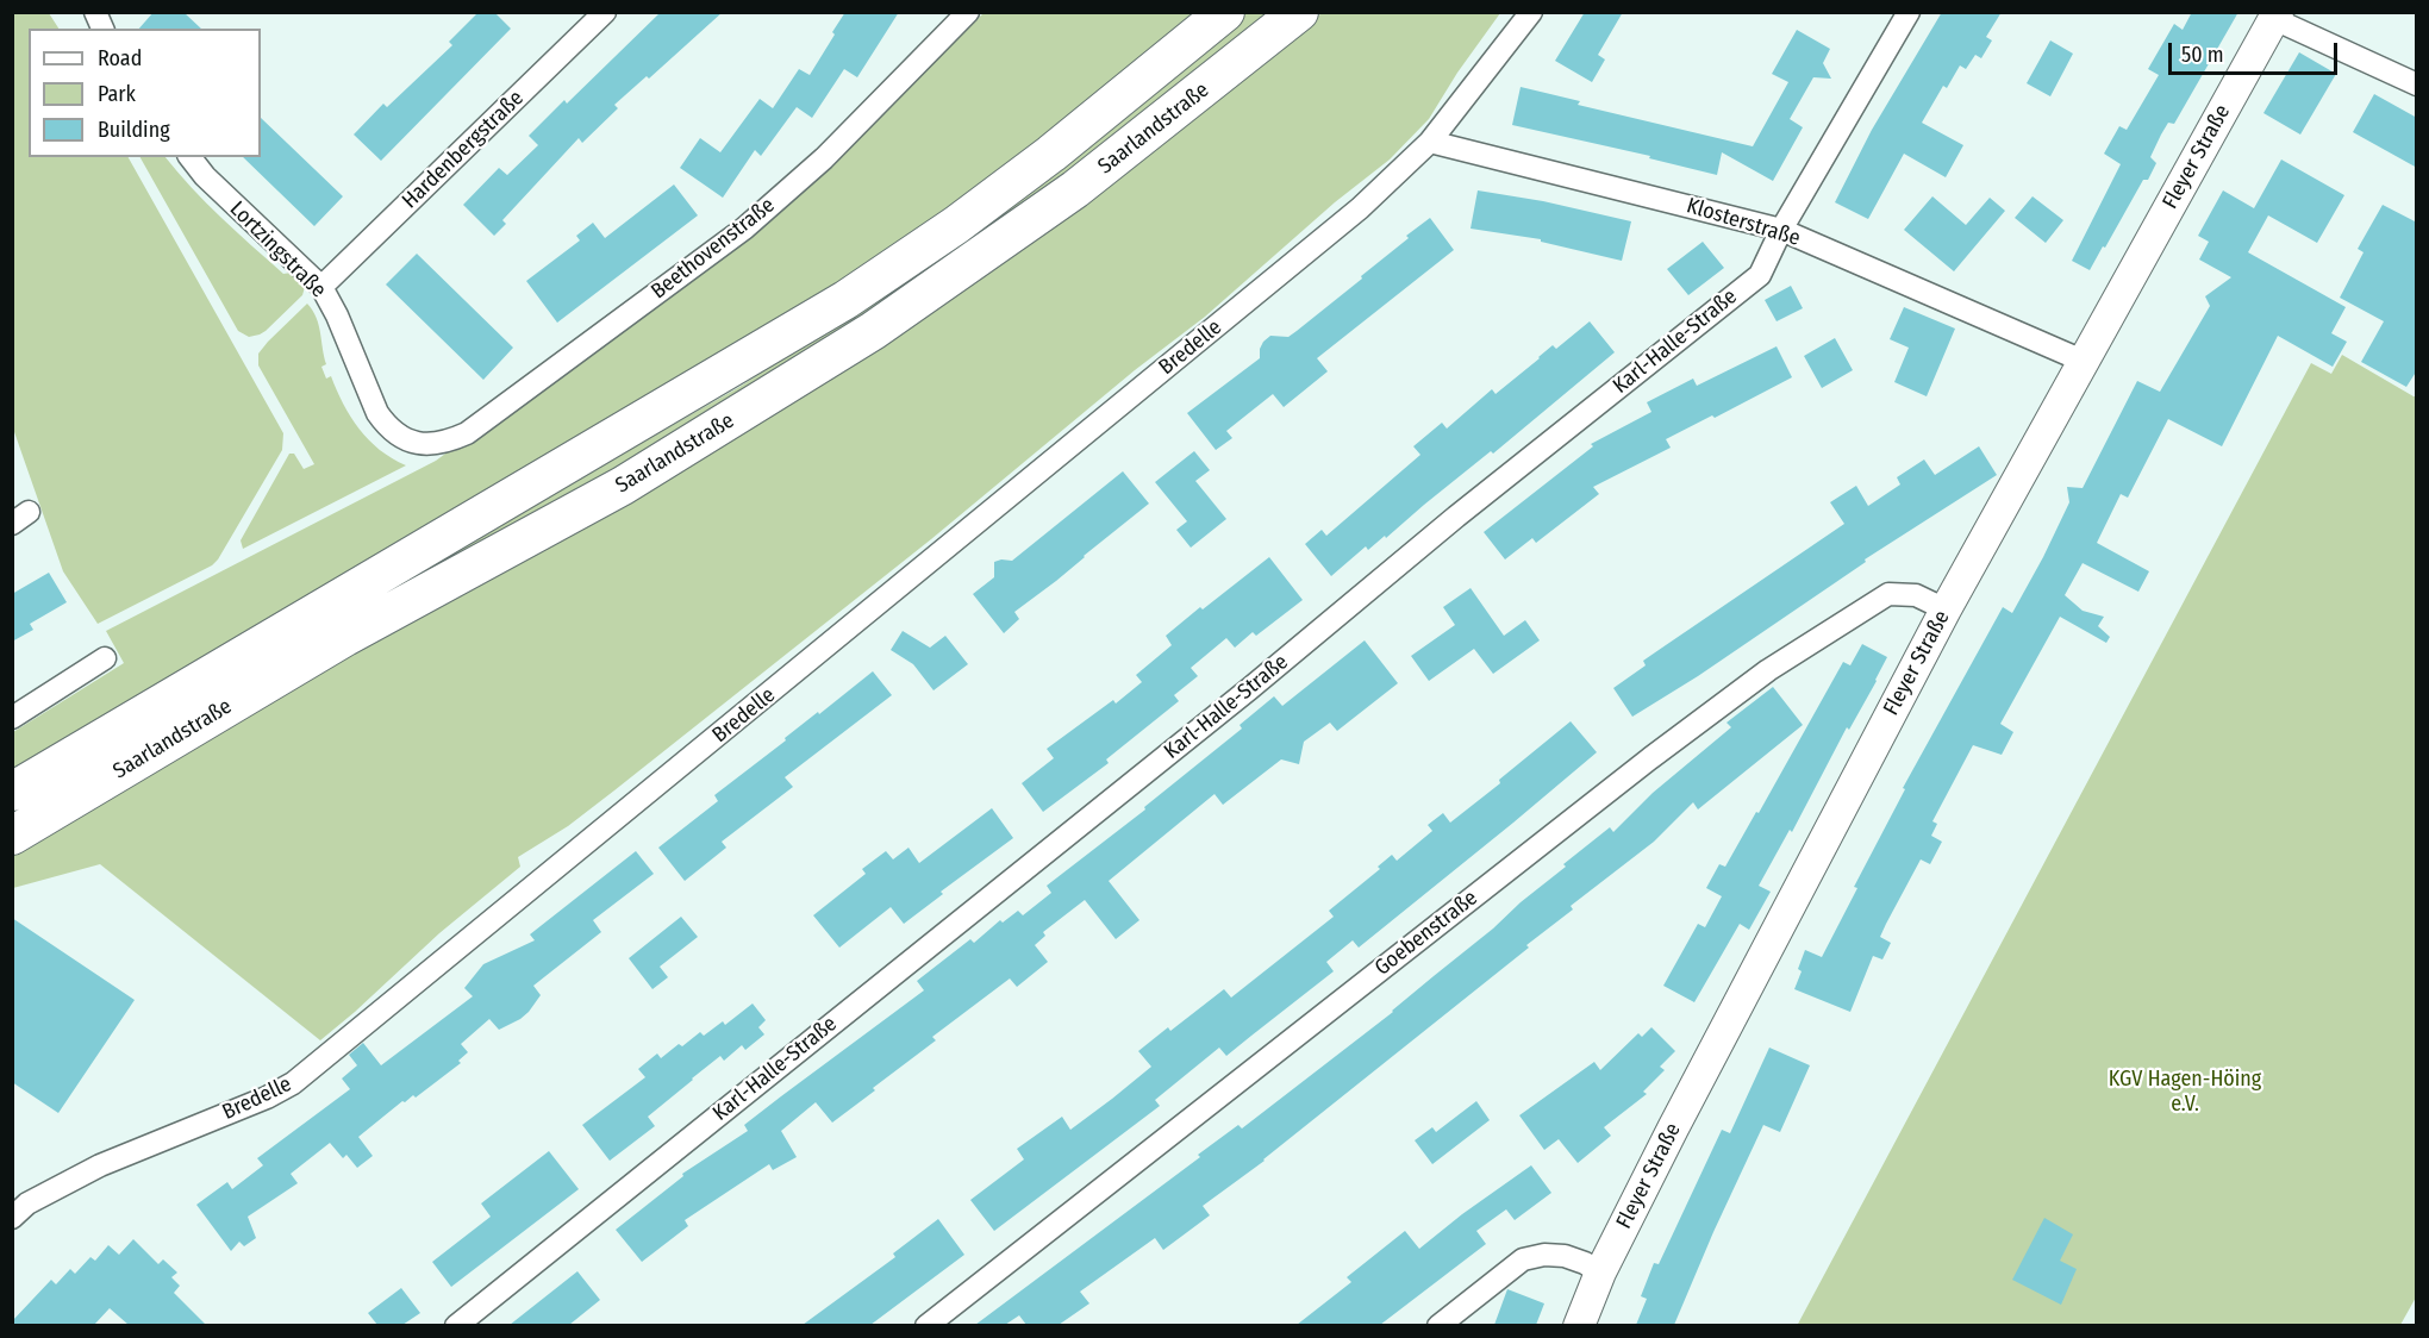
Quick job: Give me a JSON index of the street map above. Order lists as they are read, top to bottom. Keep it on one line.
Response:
{"streets":{"highway":["Saarlandstraße"],"street":["Hardenbergstraße","Fleyer Straße","Klosterstraße","Beethovenstraße","Lortzingstraße","Karl-Halle-Straße","Bredelle","Goebenstraße"]},"crossings":[["Hardenbergstraße","Lortzingstraße"],["Fleyer Straße","Klosterstraße"],["Fleyer Straße","Goebenstraße"],["Klosterstraße","Karl-Halle-Straße"],["Klosterstraße","Bredelle"],["Beethovenstraße","Lortzingstraße"]],"parks":["KGV Hagen-Höing e.V."],"legend":["Road","Park","Building"],"scale_bar":"50 m"}
